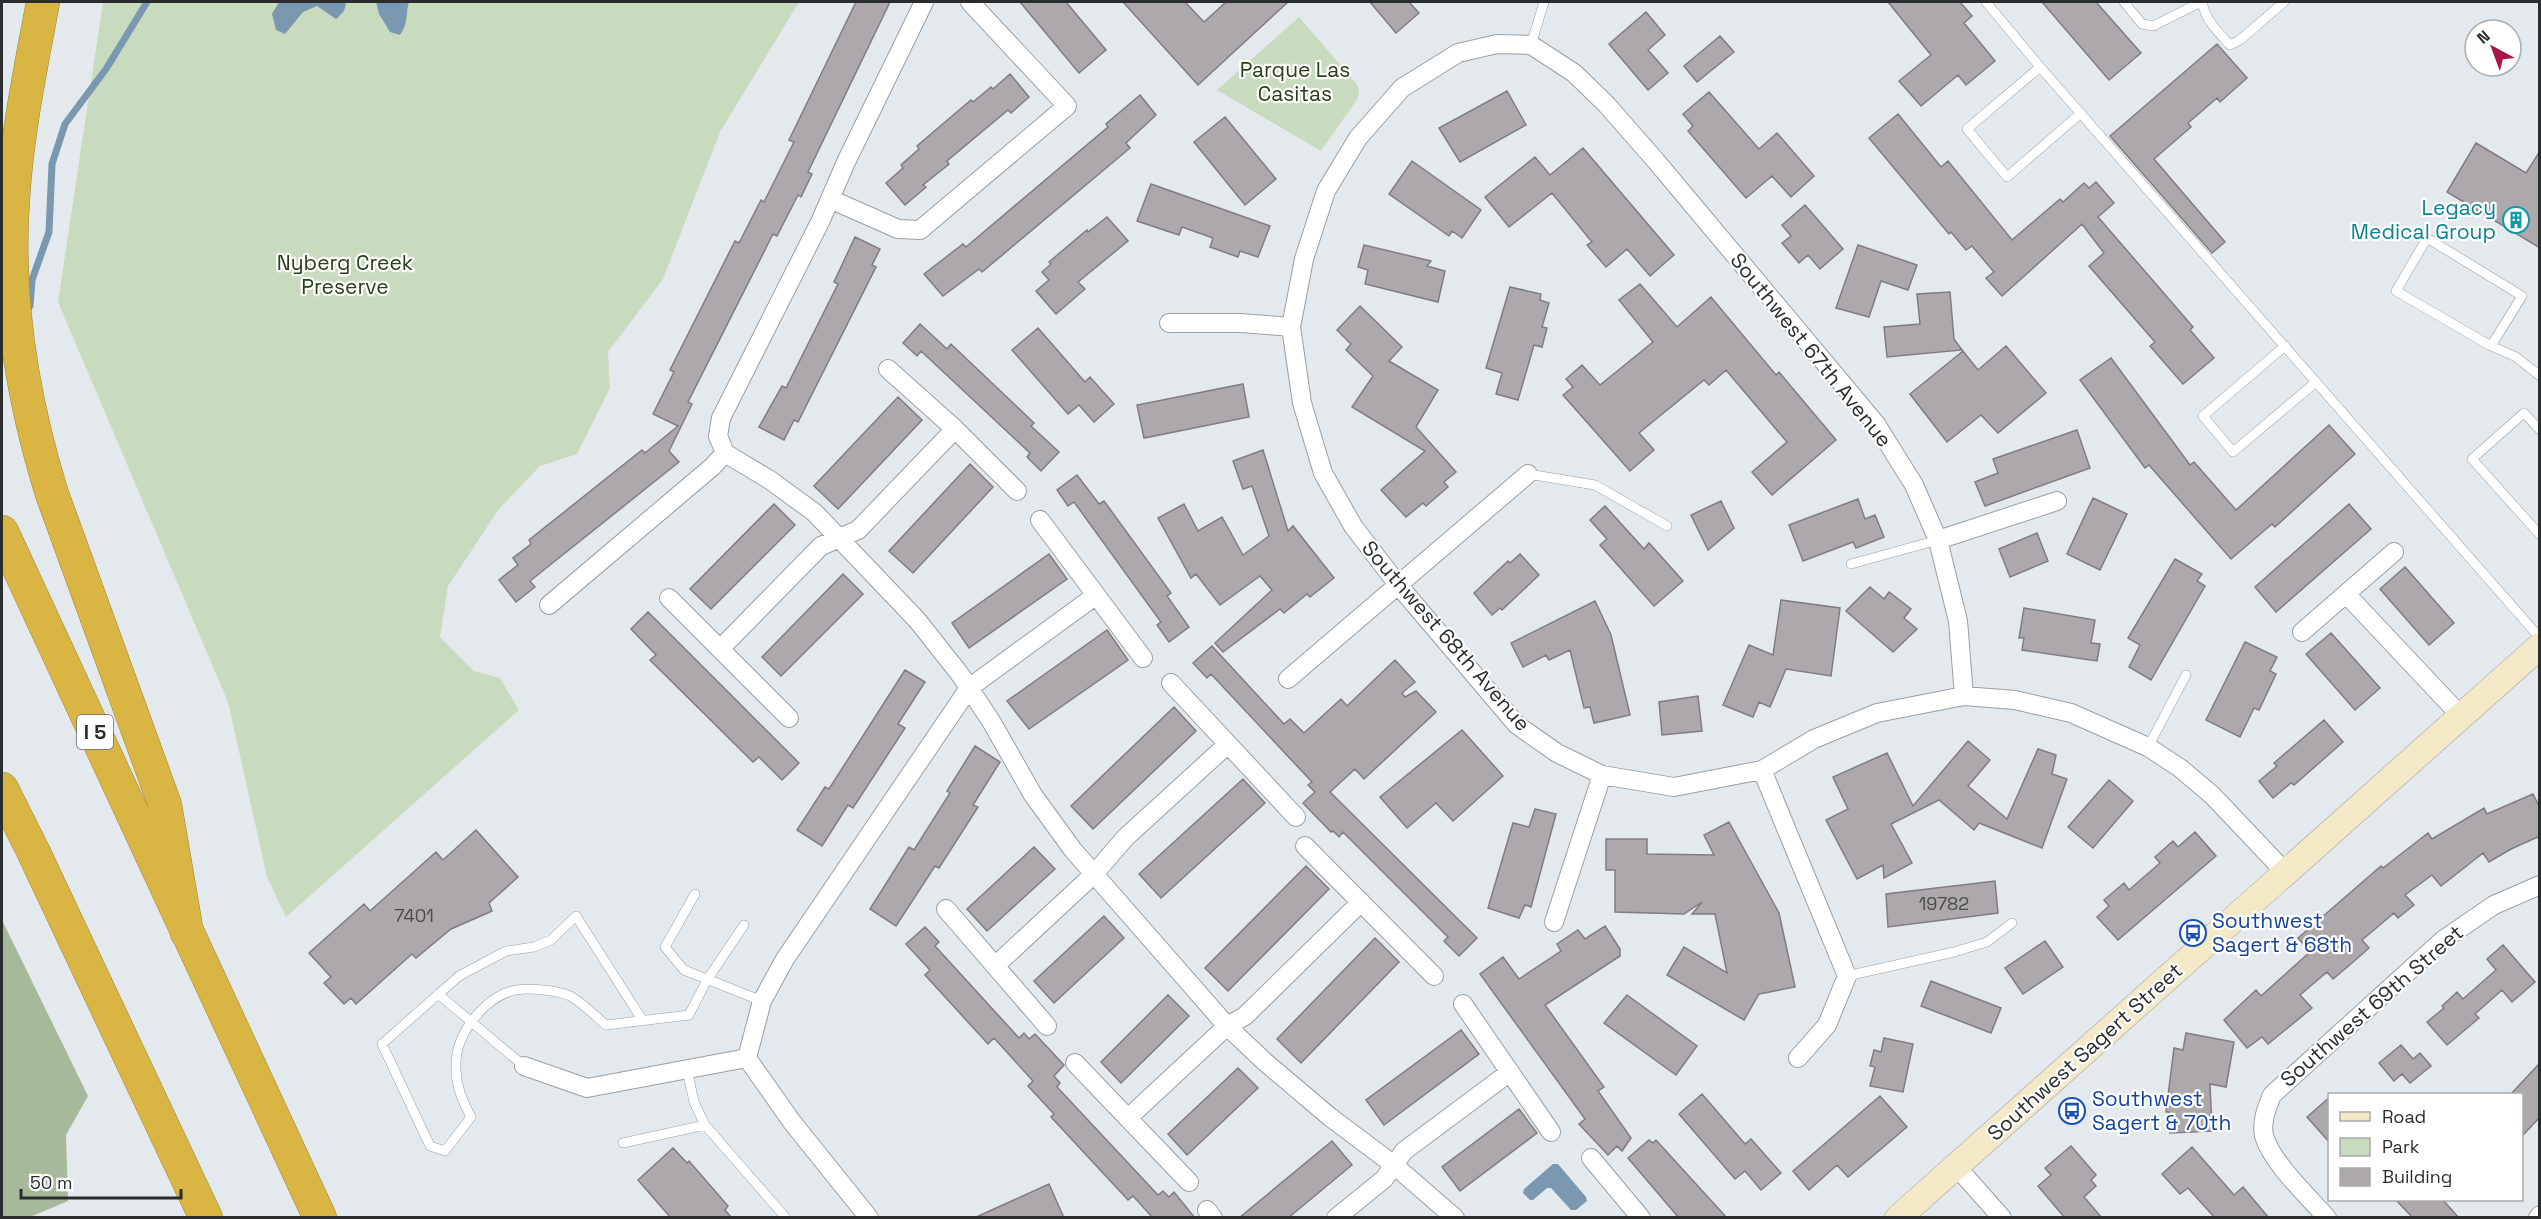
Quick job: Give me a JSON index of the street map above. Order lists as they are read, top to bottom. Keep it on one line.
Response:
{"streets":{"highway":["I 5"],"main road":["Southwest Sagert Street"],"street":["Southwest 67th Avenue","Southwest 68th Avenue","Southwest 69th Street"]},"crossings":[["Southwest 67th Avenue","Southwest 68th Avenue"],["Southwest 68th Avenue","Southwest Sagert Street"]],"parks":["Parque Las Casitas","Nyberg Creek Preserve"],"places":{"building":["Legacy Medical Group"],"bus stop":["Southwest Sagert & 68th","Southwest Sagert & 70th"]},"house_numbers":["19782","7401"],"legend":["Road","Park","Building"],"scale_bar":"50 m","north":"top left"}
